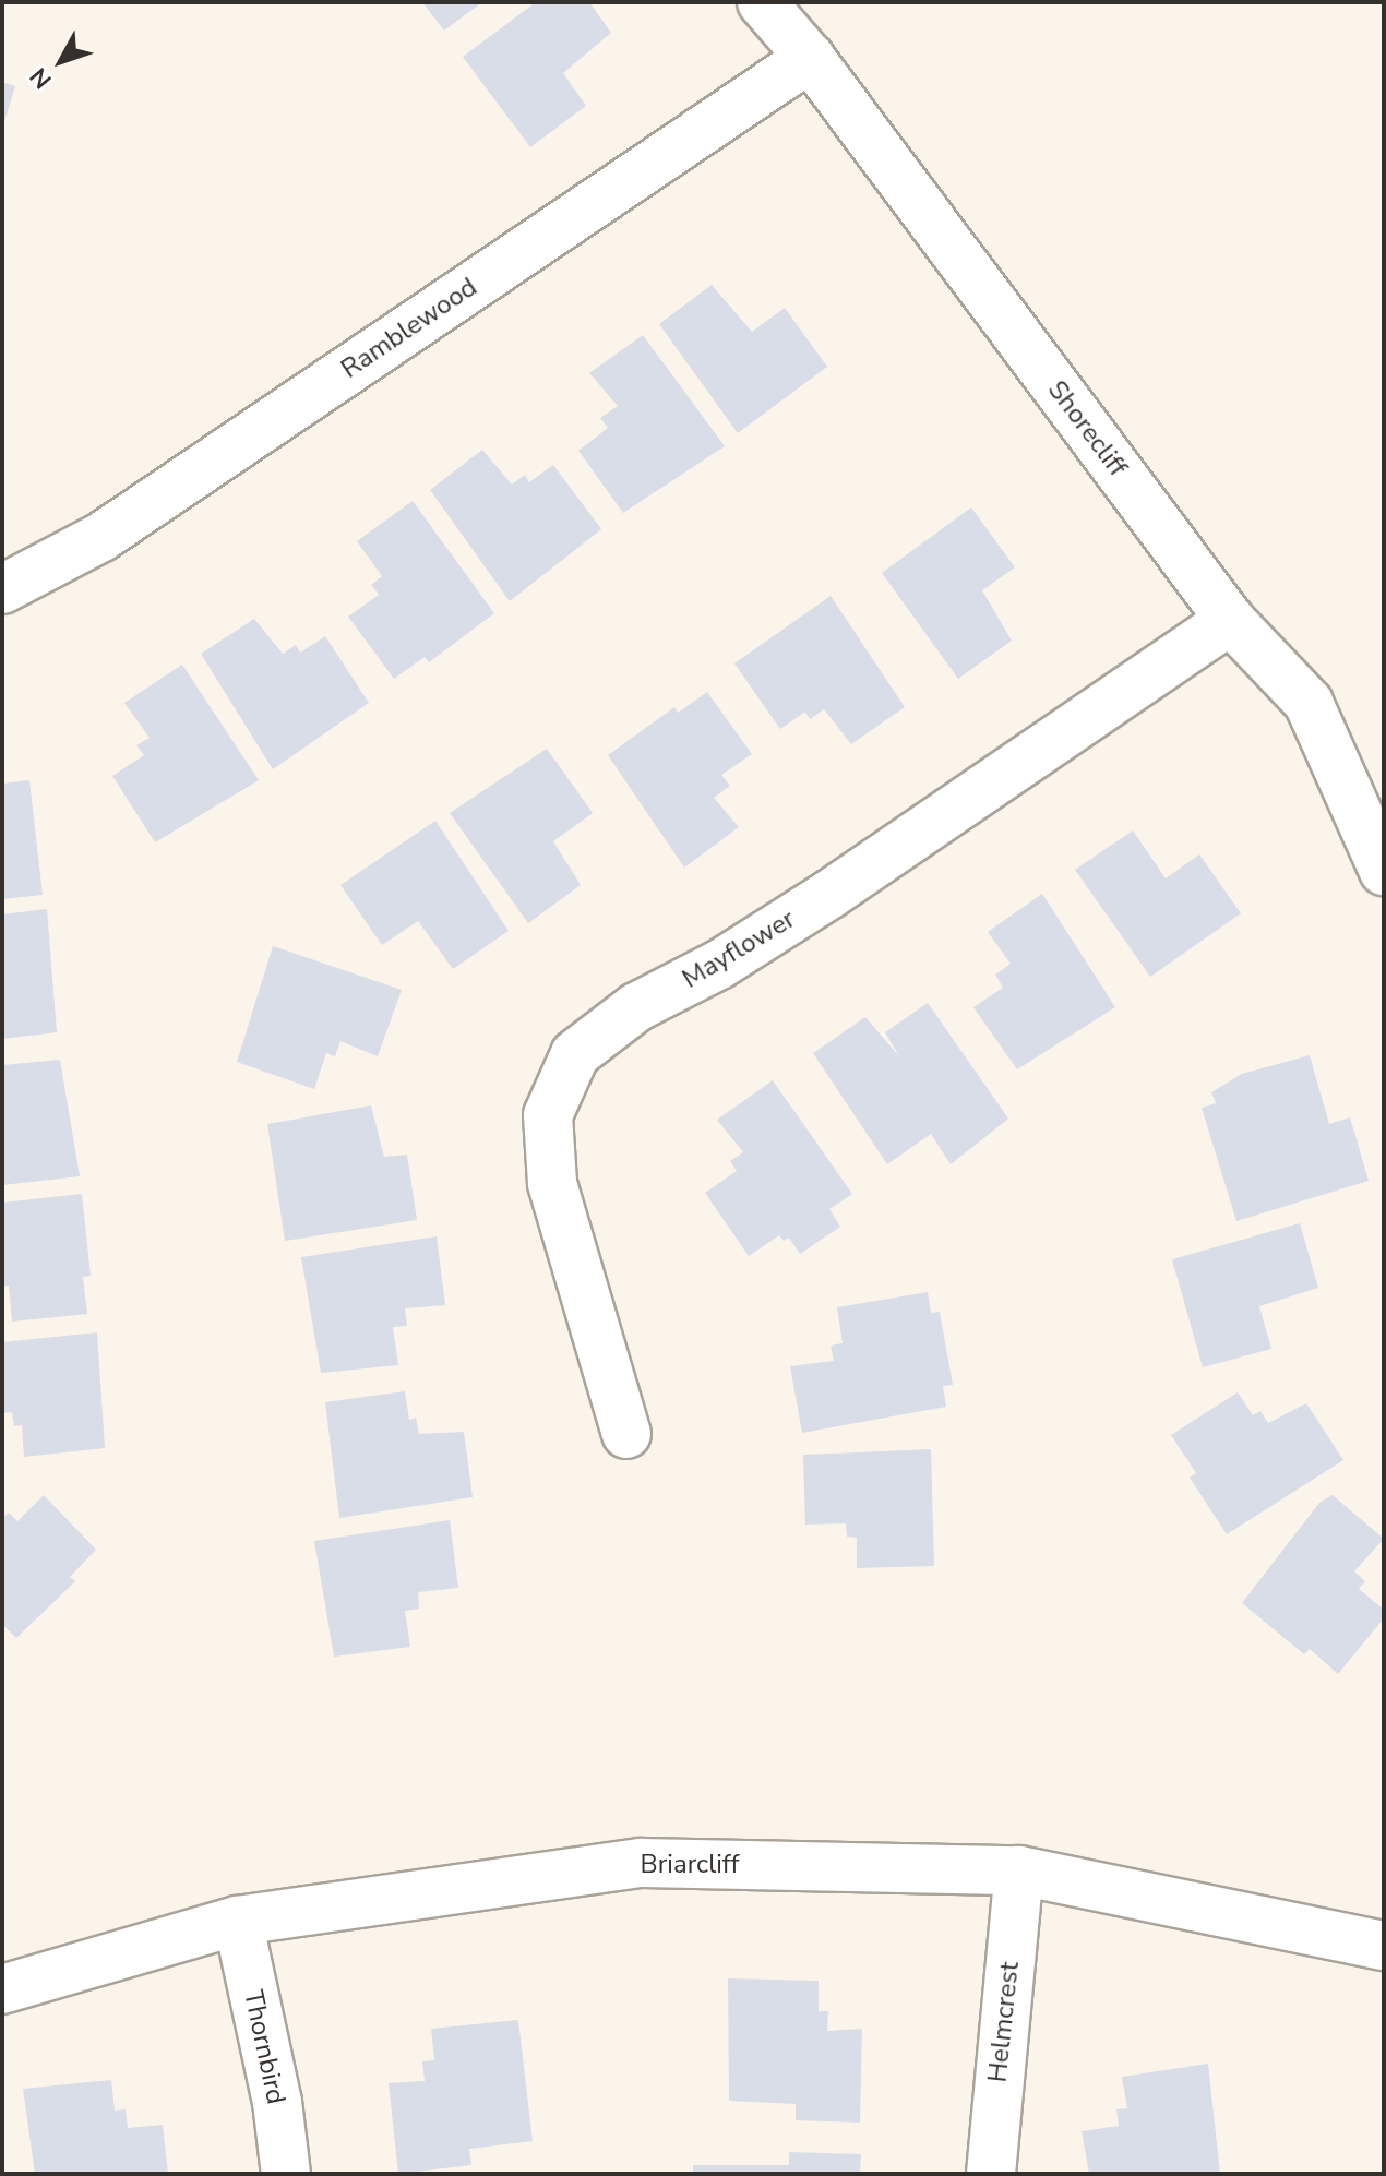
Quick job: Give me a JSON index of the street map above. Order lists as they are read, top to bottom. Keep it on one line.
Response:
{"streets":{"street":["Ramblewood","Shorecliff","Mayflower","Briarcliff","Helmcrest","Thornbird"]},"crossings":[["Ramblewood","Shorecliff"],["Shorecliff","Mayflower"],["Briarcliff","Helmcrest"],["Briarcliff","Thornbird"]],"north":"bottom left"}
